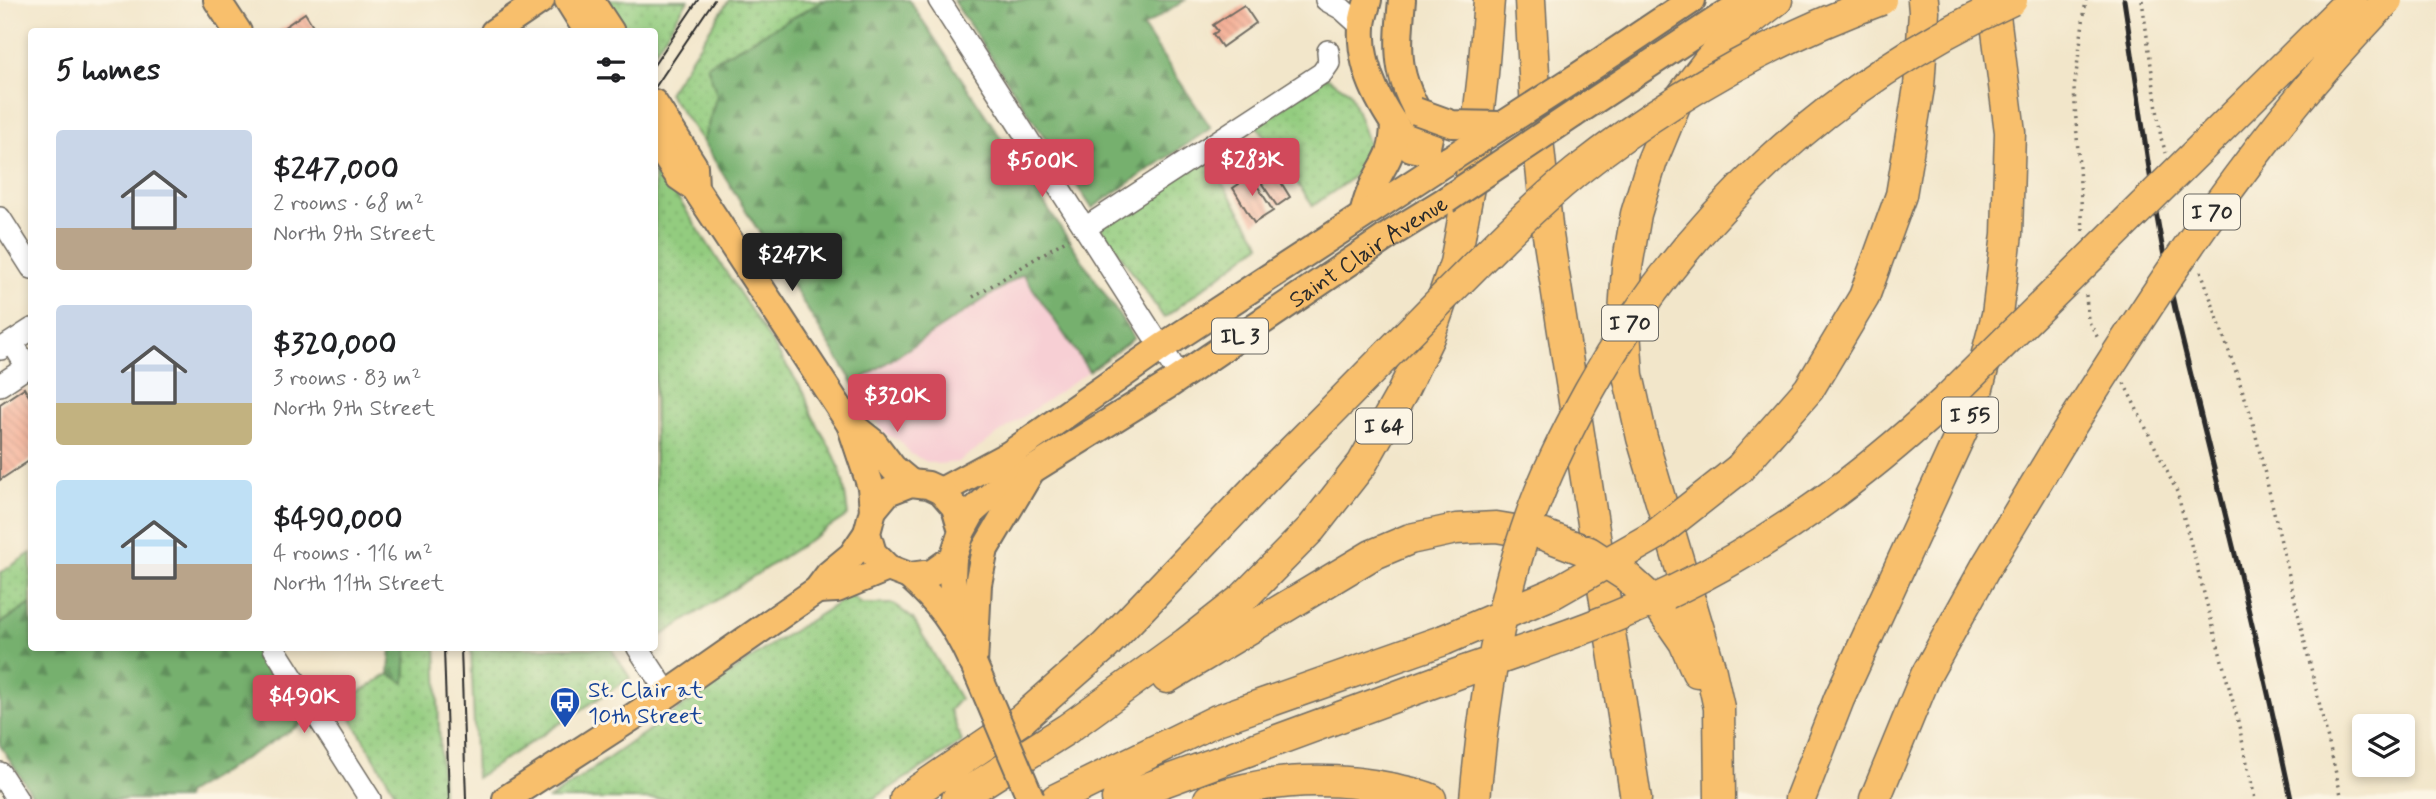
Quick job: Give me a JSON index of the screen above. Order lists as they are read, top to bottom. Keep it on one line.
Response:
{"streets":{"highway":["I 70","I 55","I 64"],"main road":["Saint Clair Avenue","IL 3"]},"places":{"bus stop":["St. Clair at 10th Street"]},"page":{"heading":"5 homes","list":[{"name":"$247,000","note":"2 rooms · 68 m² · North 9th Street"},{"name":"$320,000","note":"3 rooms · 83 m² · North 9th Street"},{"name":"$490,000","note":"4 rooms · 116 m² · North 11th Street"}],"price":["$283K","$500K","$247K","$320K","$490K"]}}
